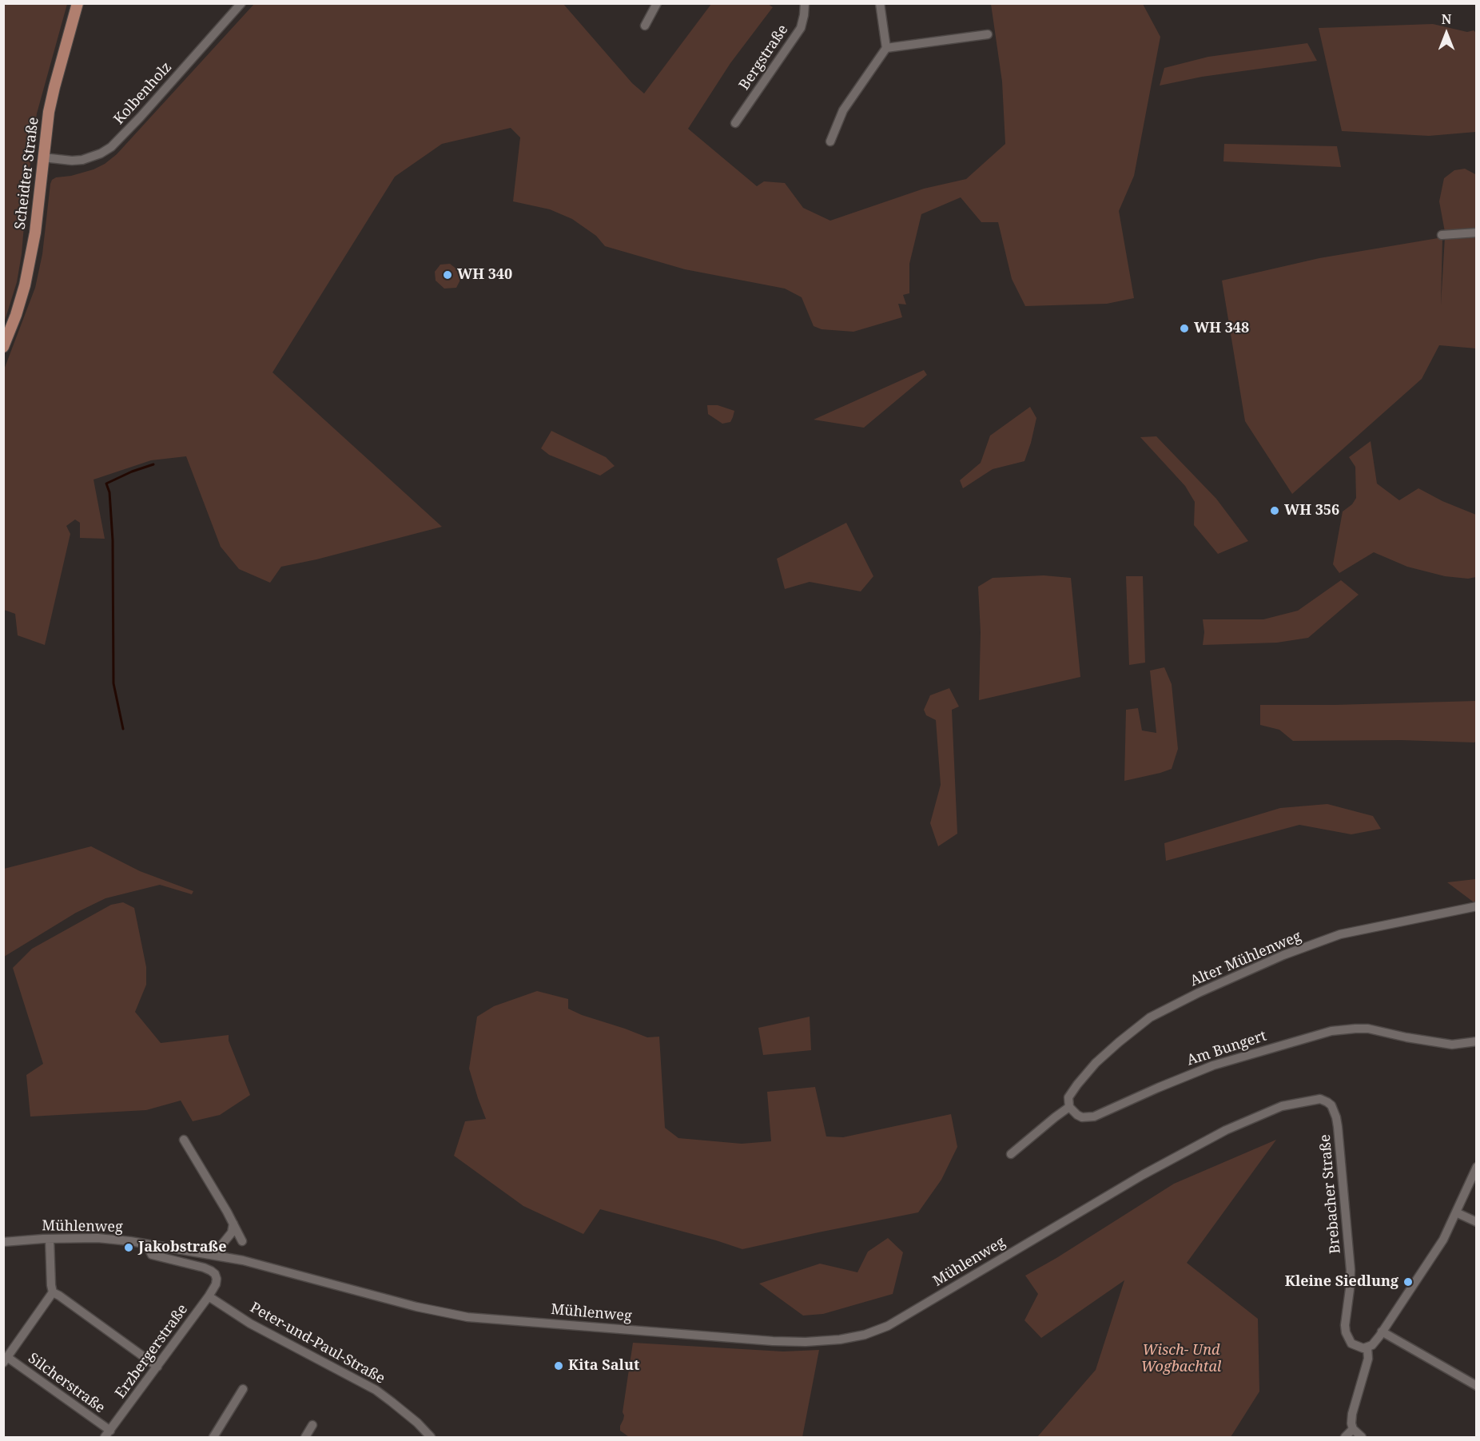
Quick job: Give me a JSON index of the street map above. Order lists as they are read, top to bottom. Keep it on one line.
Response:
{"streets":{"main road":["Scheidter Straße"],"street":["Bergstraße","Kolbenholz","Alter Mühlenweg","Am Bungert","Brebacher Straße","Mühlenweg","Peter-und-Paul-Straße","Erzbergerstraße","Silcherstraße"]},"crossings":[["Kolbenholz","Scheidter Straße"],["Alter Mühlenweg","Am Bungert"],["Brebacher Straße","Mühlenweg"],["Mühlenweg","Erzbergerstraße"],["Peter-und-Paul-Straße","Erzbergerstraße"],["Erzbergerstraße","Silcherstraße"]],"parks":["Wisch- Und Wogbachtal"],"places":["WH 340","WH 348","WH 356","Jakobstraße","Kleine Siedlung","Kita Salut"],"north":"top"}
